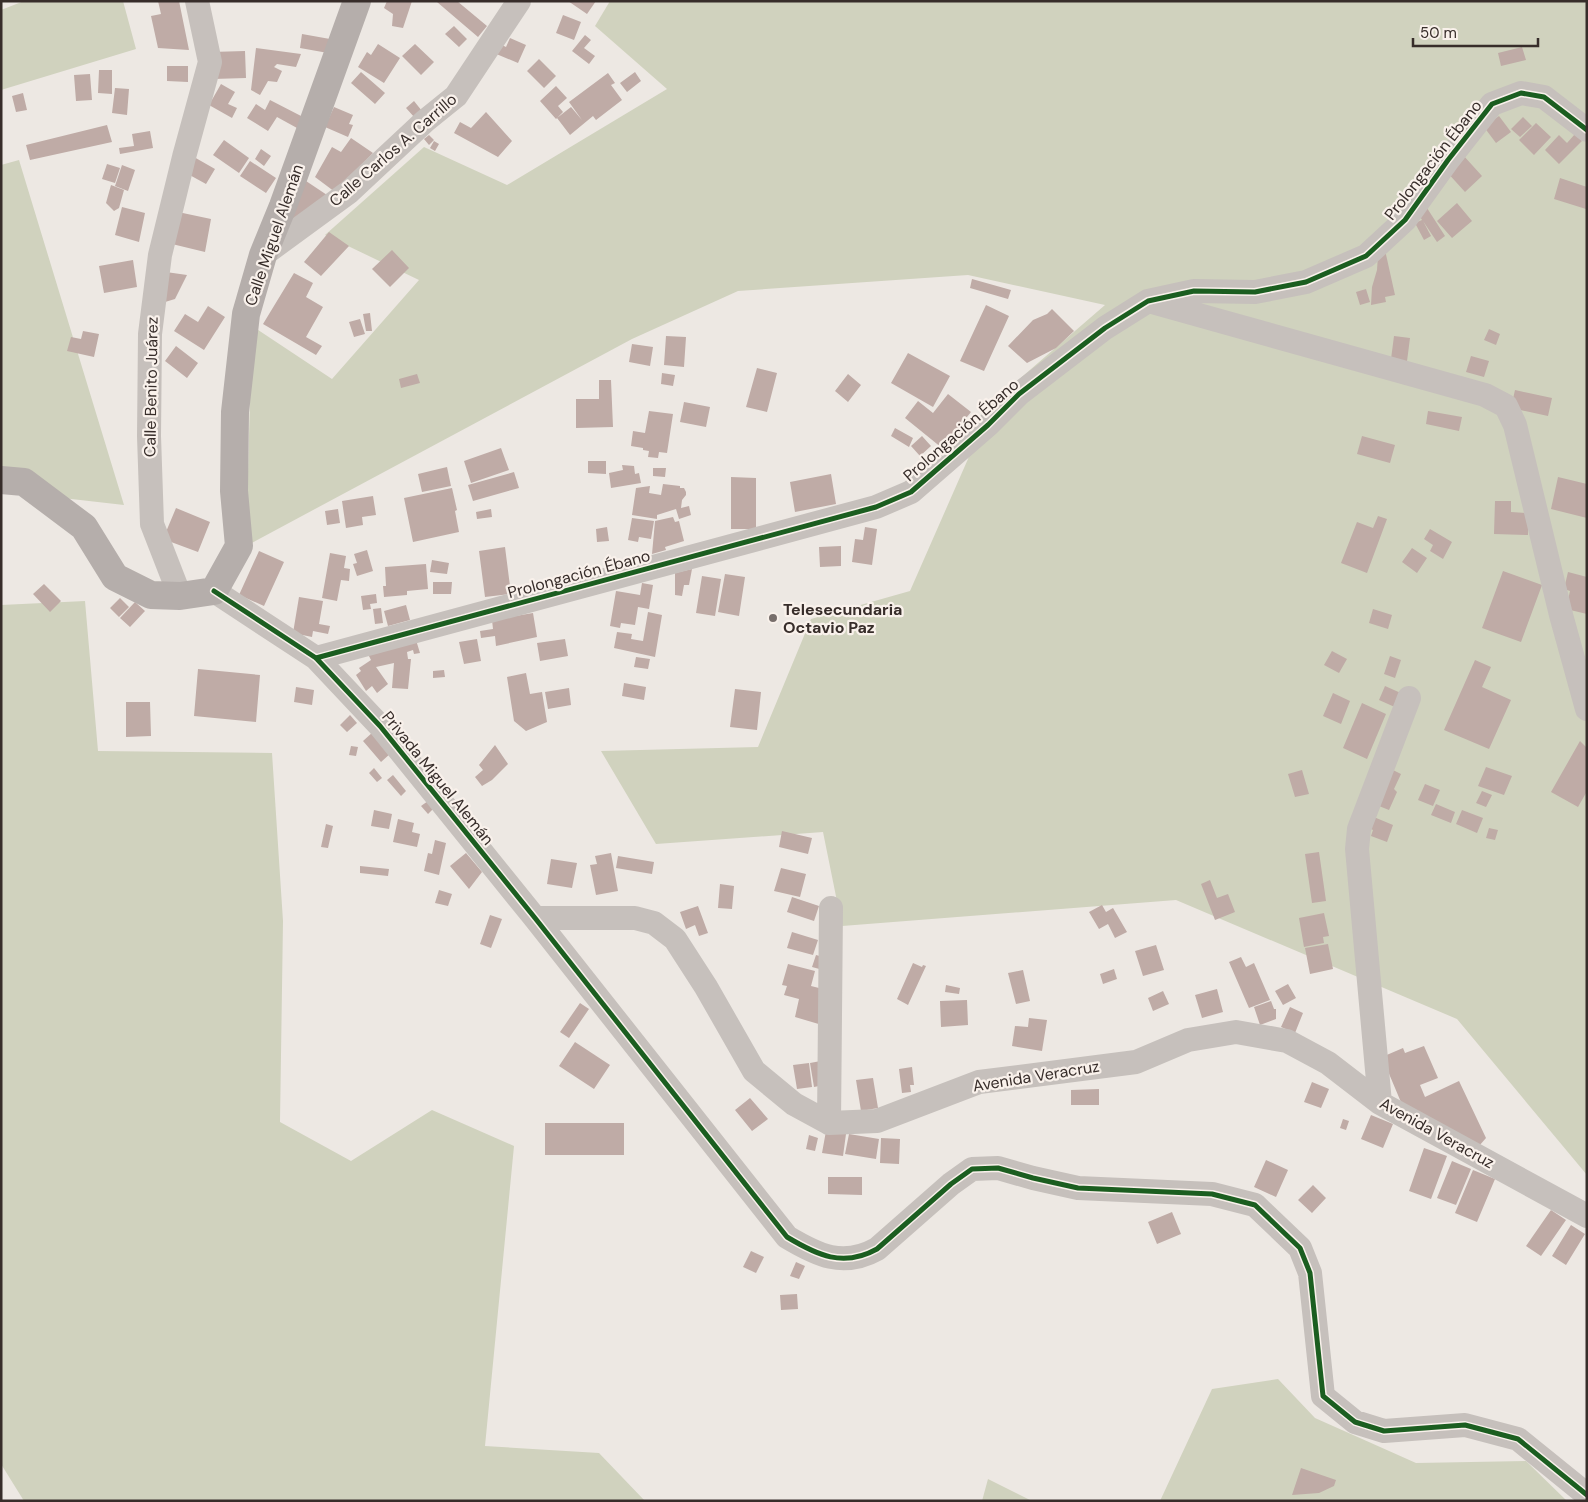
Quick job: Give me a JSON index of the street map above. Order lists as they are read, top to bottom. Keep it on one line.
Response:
{"streets":{"main road":["Calle Miguel Alemán"],"street":["Calle Carlos A. Carrillo","Prolongación Ébano","Calle Benito Juárez","Privada Miguel Alemán","Avenida Veracruz"]},"crossings":[["Calle Carlos A. Carrillo","Calle Miguel Alemán"],["Prolongación Ébano","Privada Miguel Alemán"],["Privada Miguel Alemán","Avenida Veracruz"]],"places":["Telesecundaria Octavio Paz"],"scale_bar":"50 m"}
